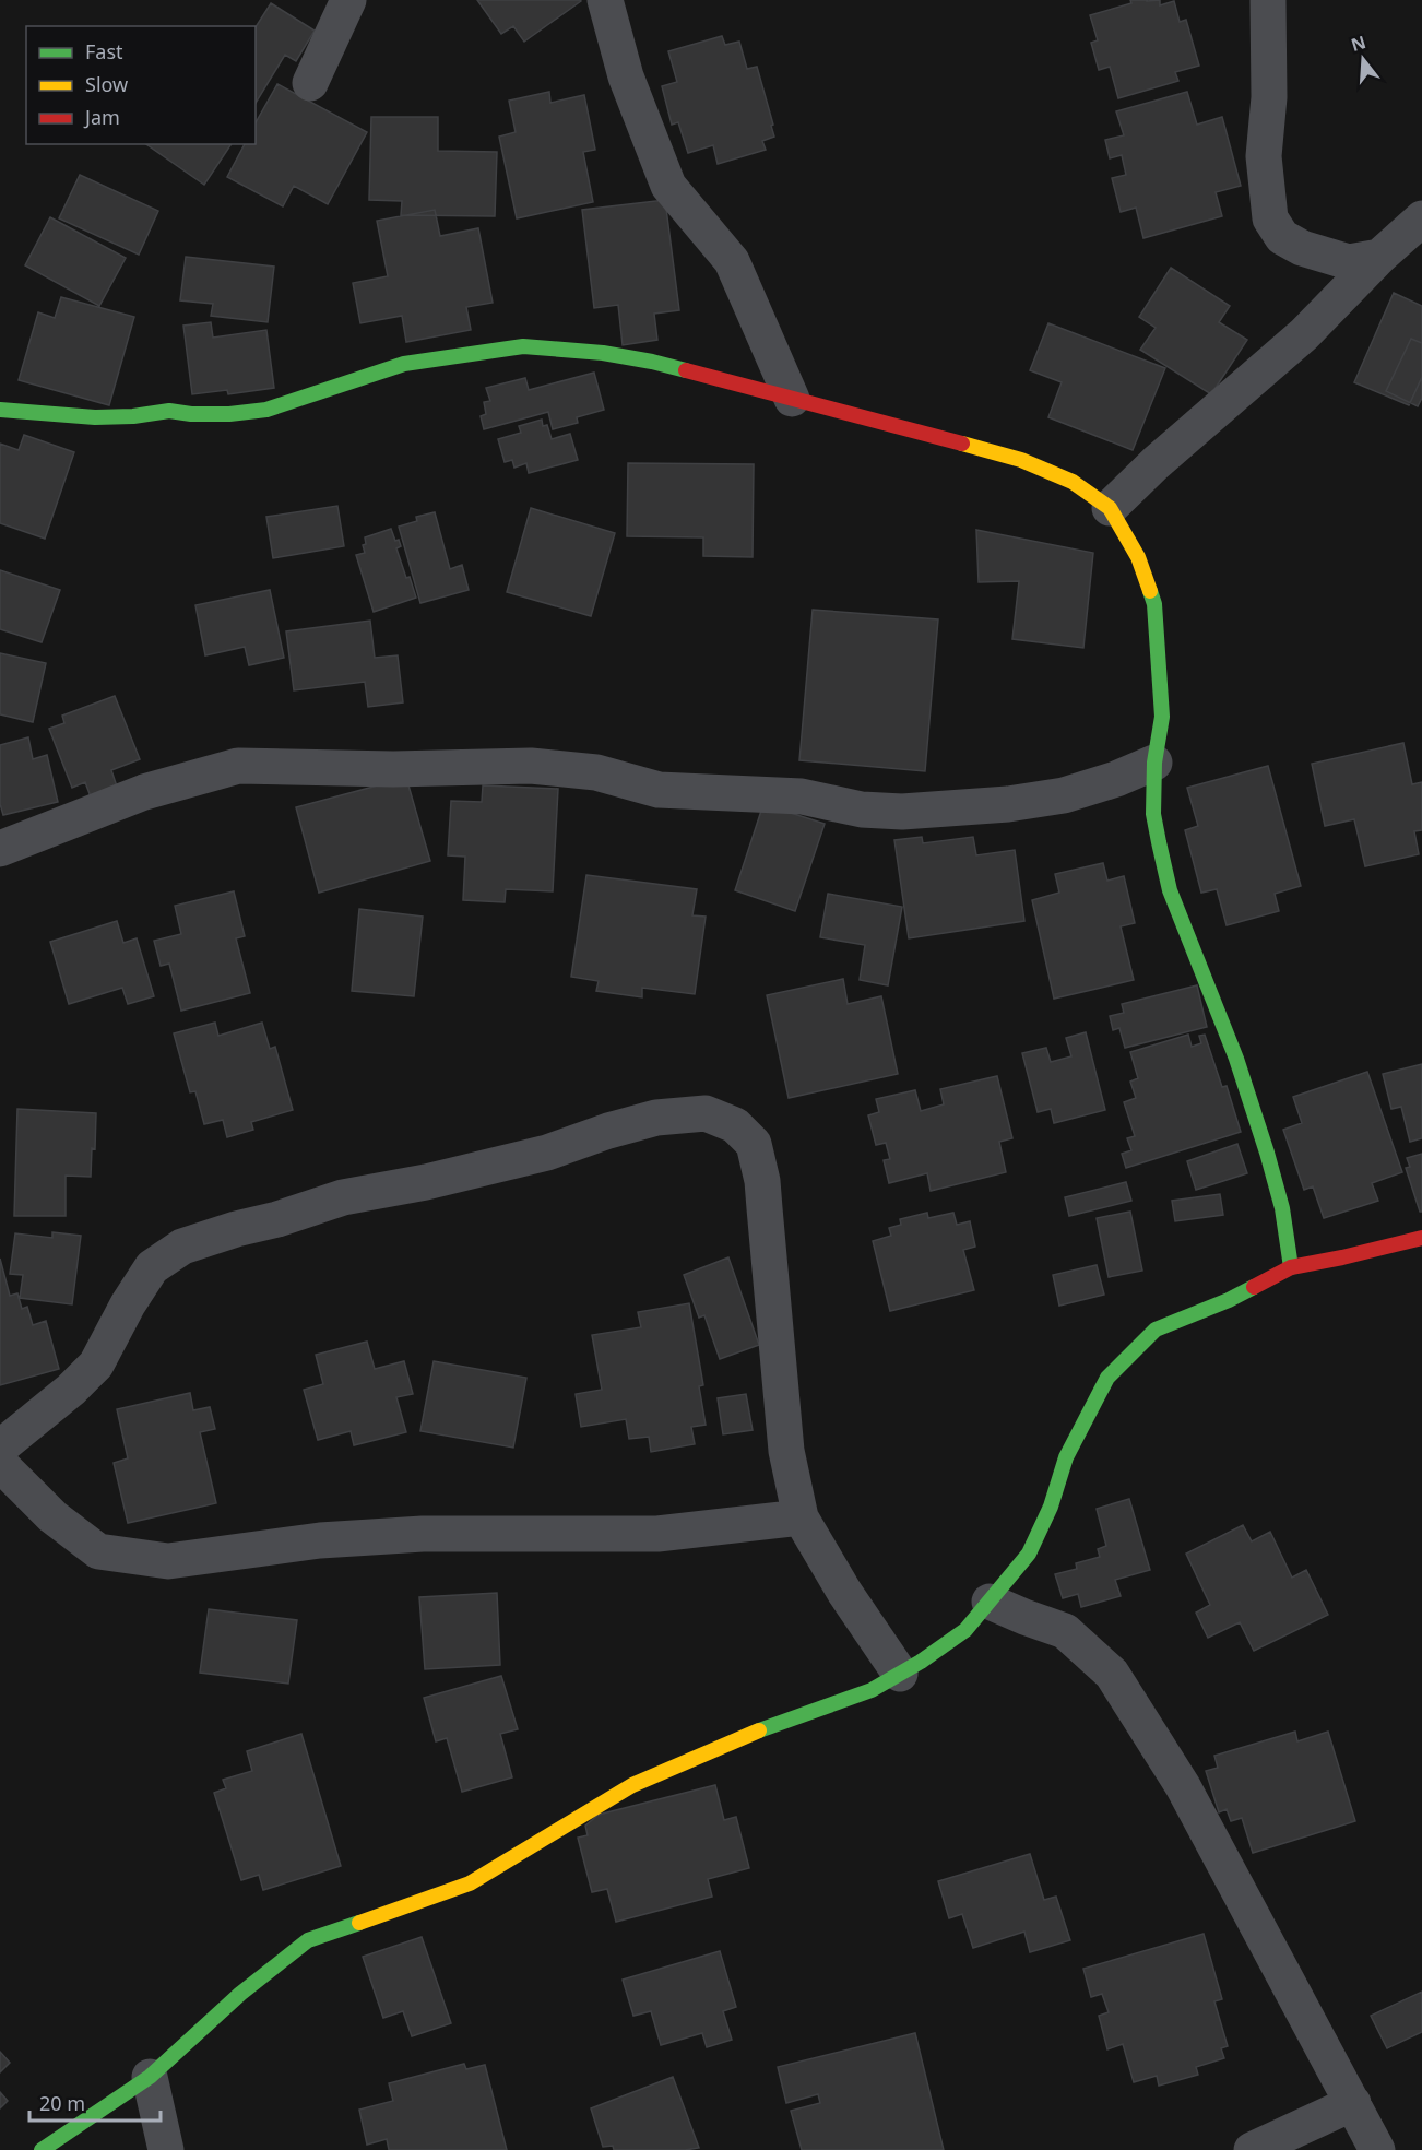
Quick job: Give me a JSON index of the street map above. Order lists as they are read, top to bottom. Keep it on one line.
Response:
{"legend":["Fast","Slow","Jam"],"scale_bar":"20 m","north":"top"}
